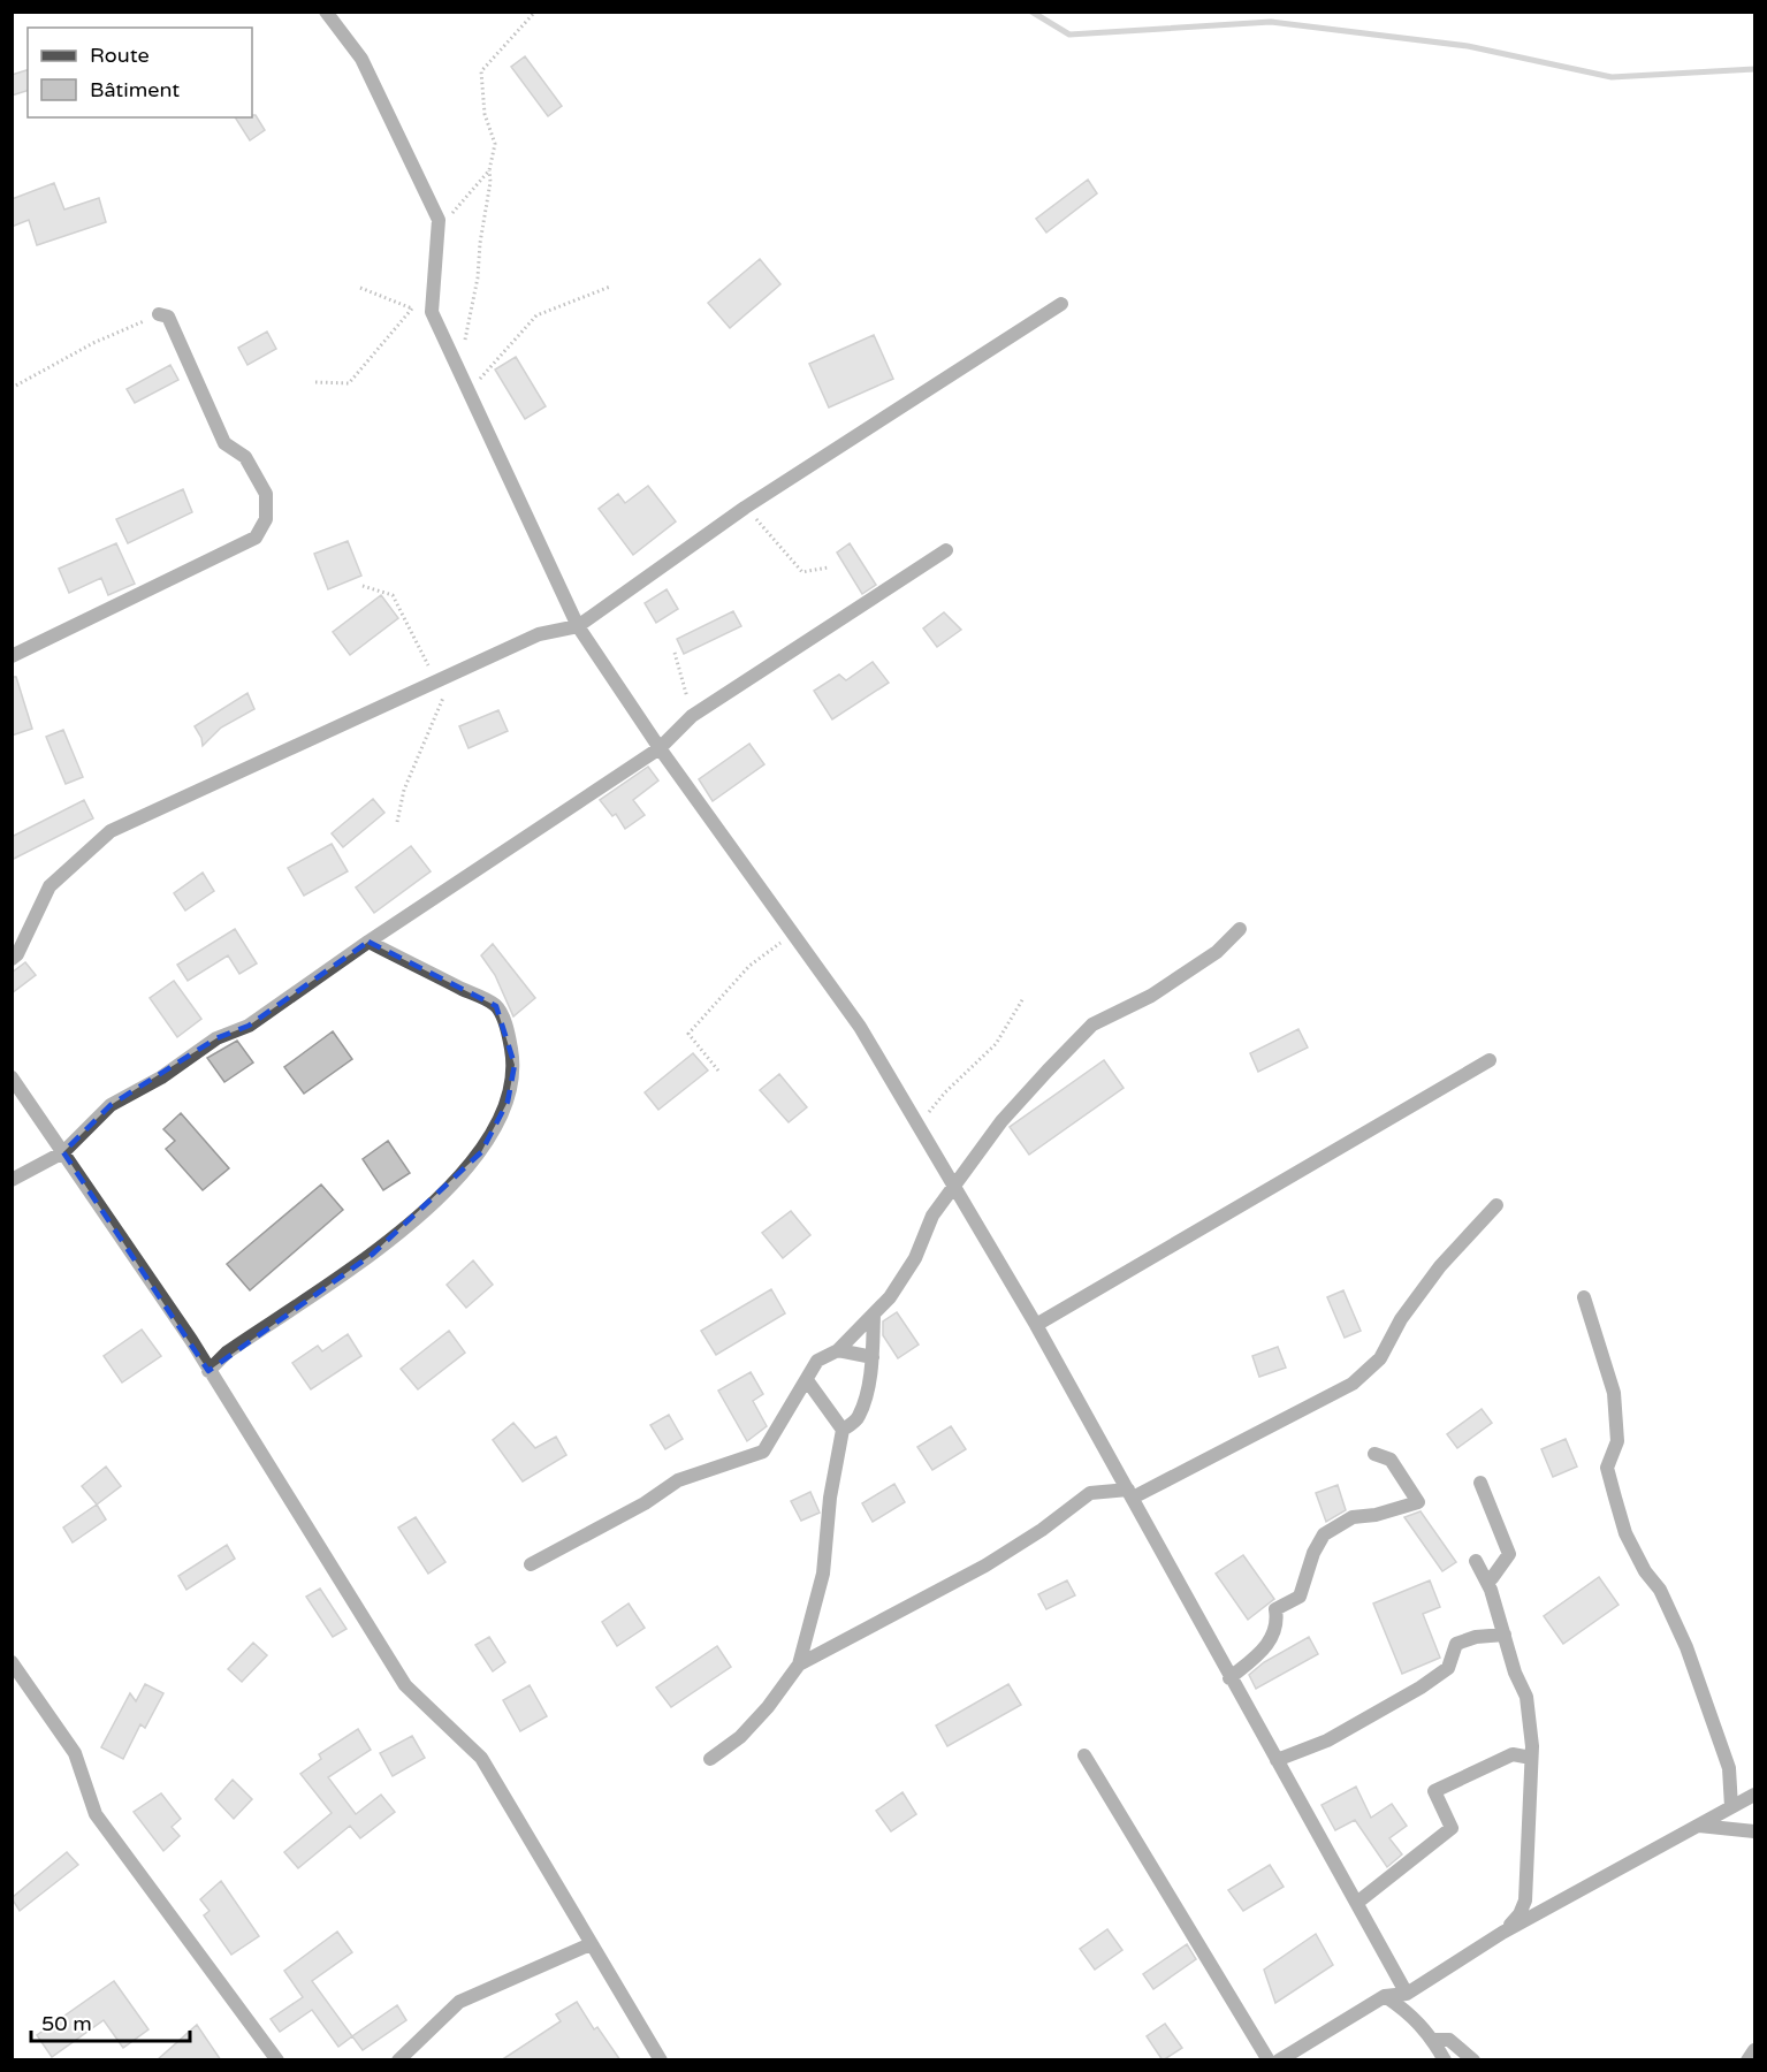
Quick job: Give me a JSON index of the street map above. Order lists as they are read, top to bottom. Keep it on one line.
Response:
{"legend":["Route","Bâtiment"],"scale_bar":"50 m"}
